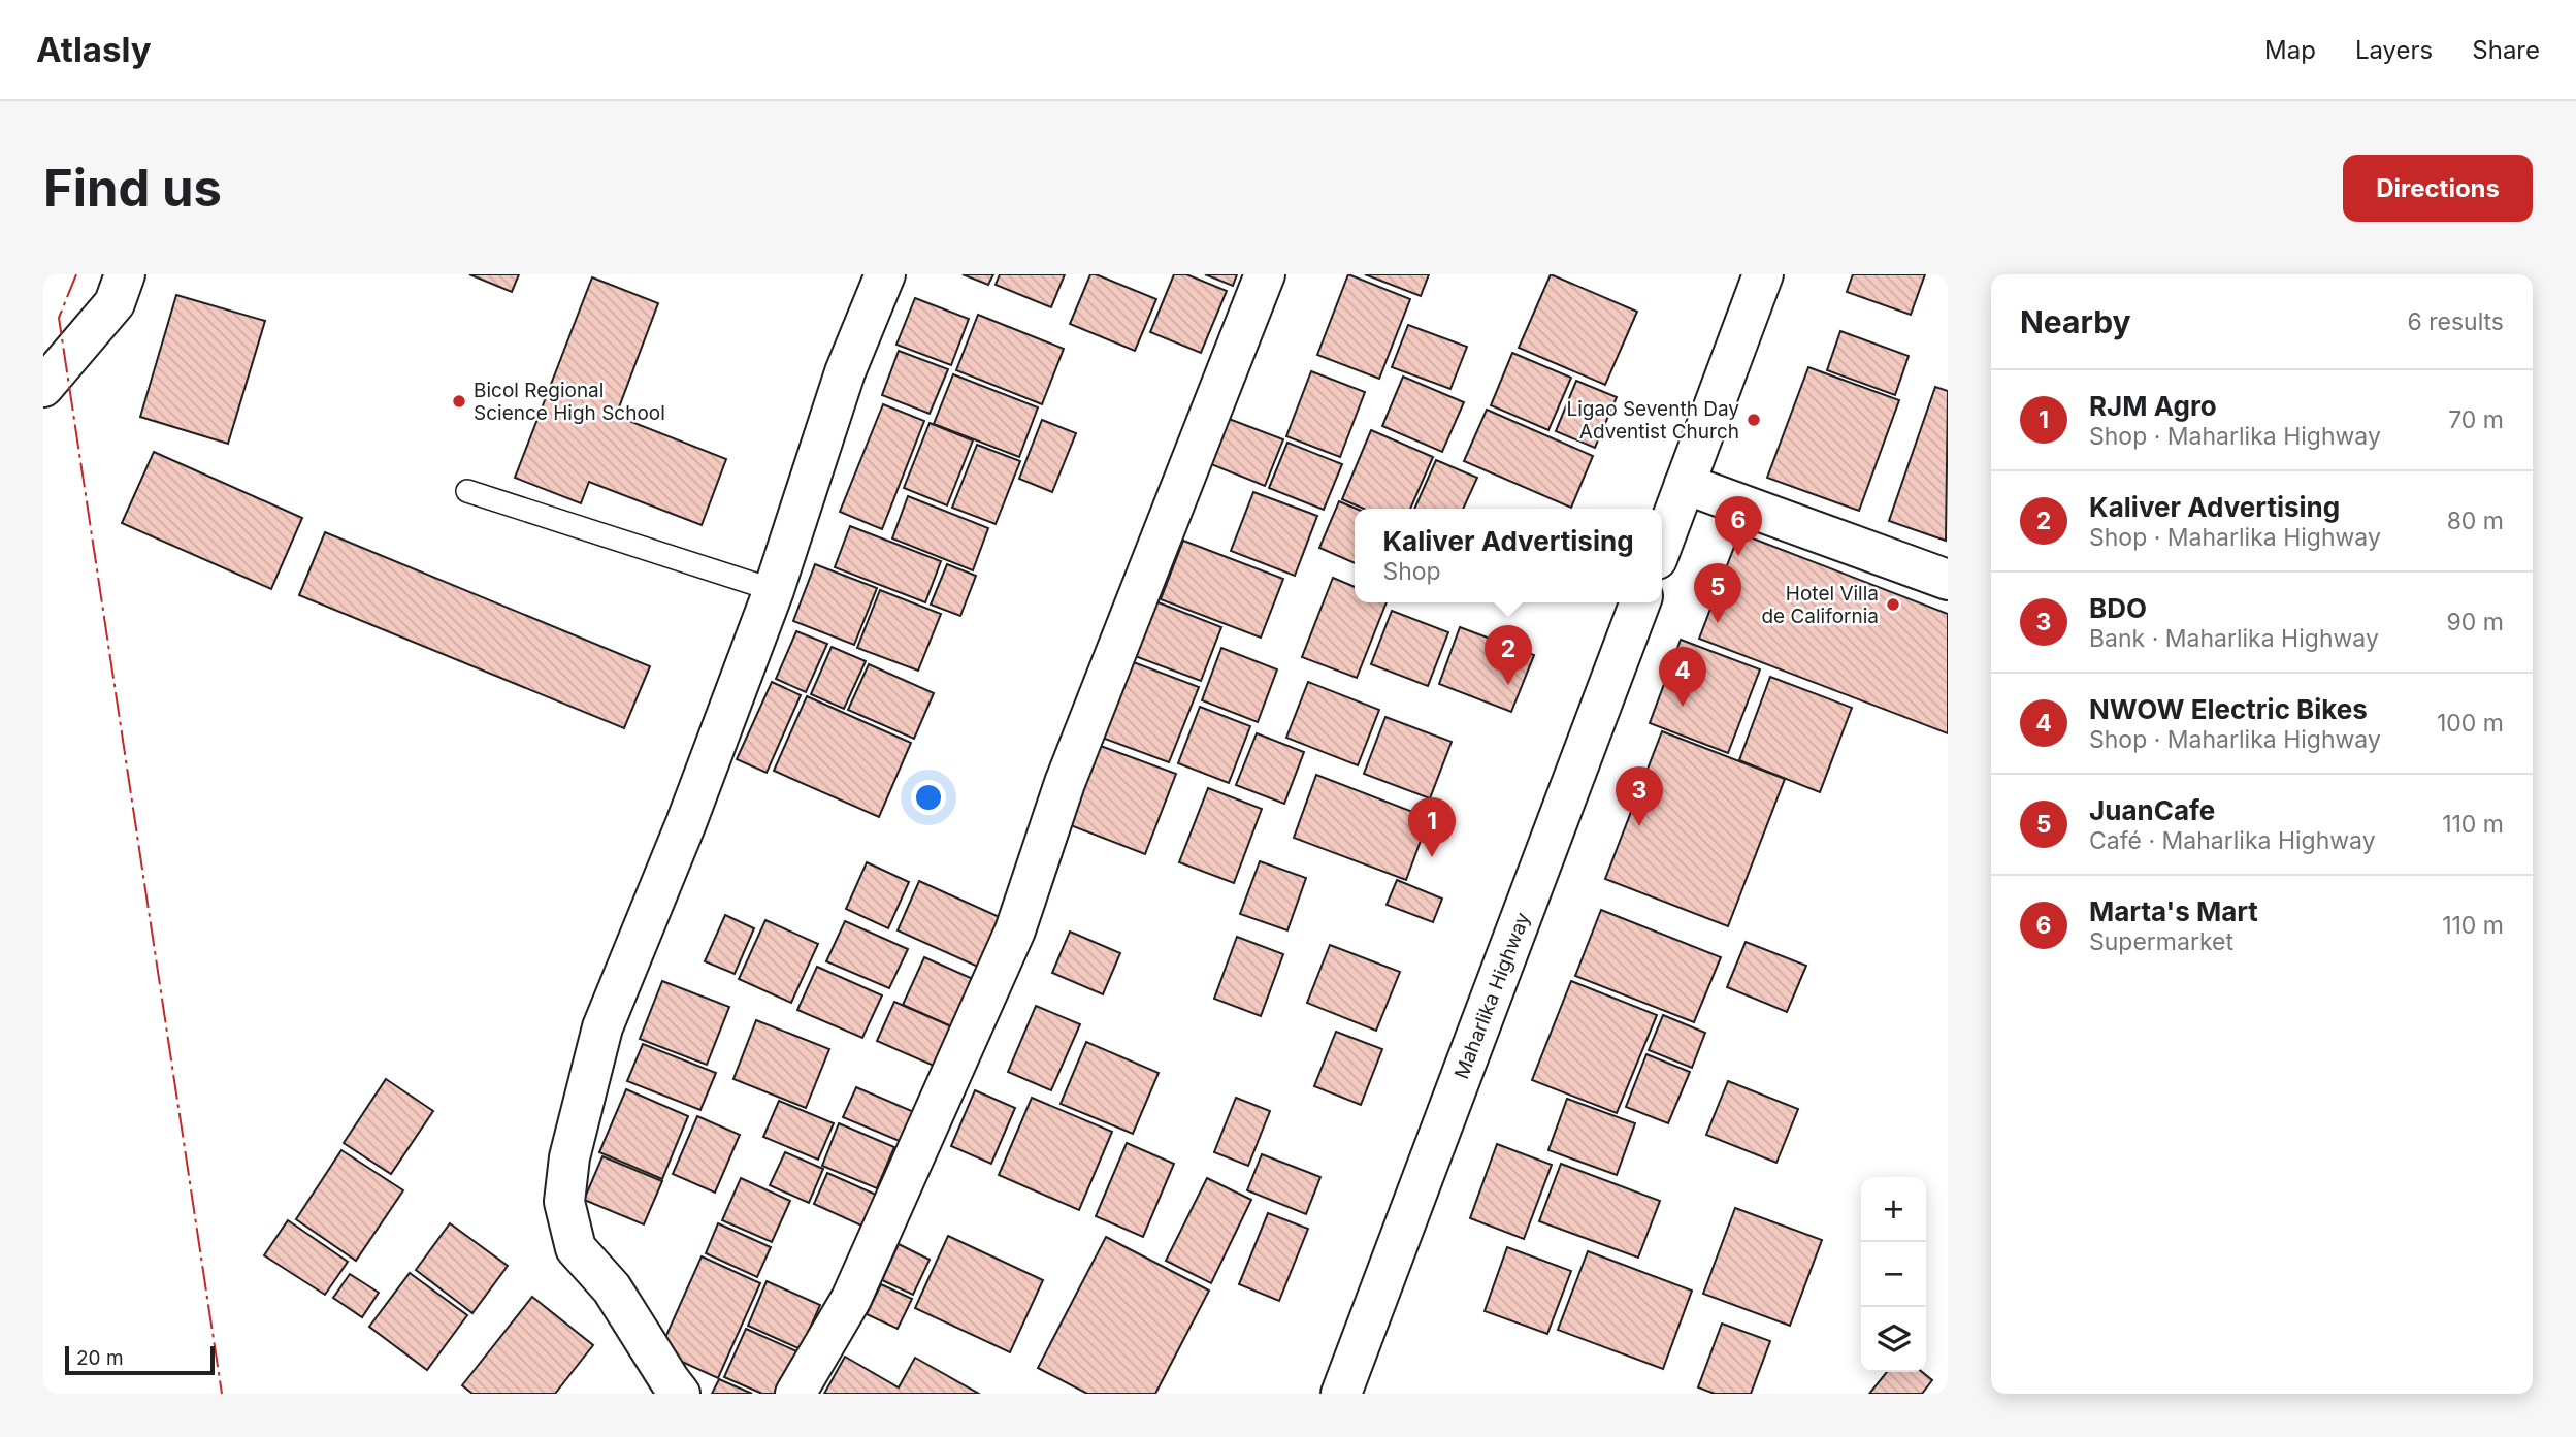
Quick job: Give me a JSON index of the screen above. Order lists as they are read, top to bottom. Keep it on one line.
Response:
{"streets":{"main road":["Maharlika Highway"]},"places":["Bicol Regional Science High School","Ligao Seventh Day Adventist Church","Hotel Villa de California"],"scale_bar":"20 m","page":{"header":"Atlasly","nav":["Map","Layers","Share"],"buttons":"Directions","title":"Find us","heading":["Nearby","6 results"],"list":[{"mark":"1","name":"RJM Agro","note":"Shop · Maharlika Highway","value":"70 m"},{"mark":"2","name":"Kaliver Advertising","note":"Shop · Maharlika Highway","value":"80 m"},{"mark":"3","name":"BDO","note":"Bank · Maharlika Highway","value":"90 m"},{"mark":"4","name":"NWOW Electric Bikes","note":"Shop · Maharlika Highway","value":"100 m"},{"mark":"5","name":"JuanCafe","note":"Café · Maharlika Highway","value":"110 m"},{"mark":"6","name":"Marta's Mart","note":"Supermarket","value":"110 m"}],"pins":["6","5","2","4","3","1"],"popup":["Kaliver Advertising","Shop"],"map_buttons":["+","−"],"scale":"20 m"}}
